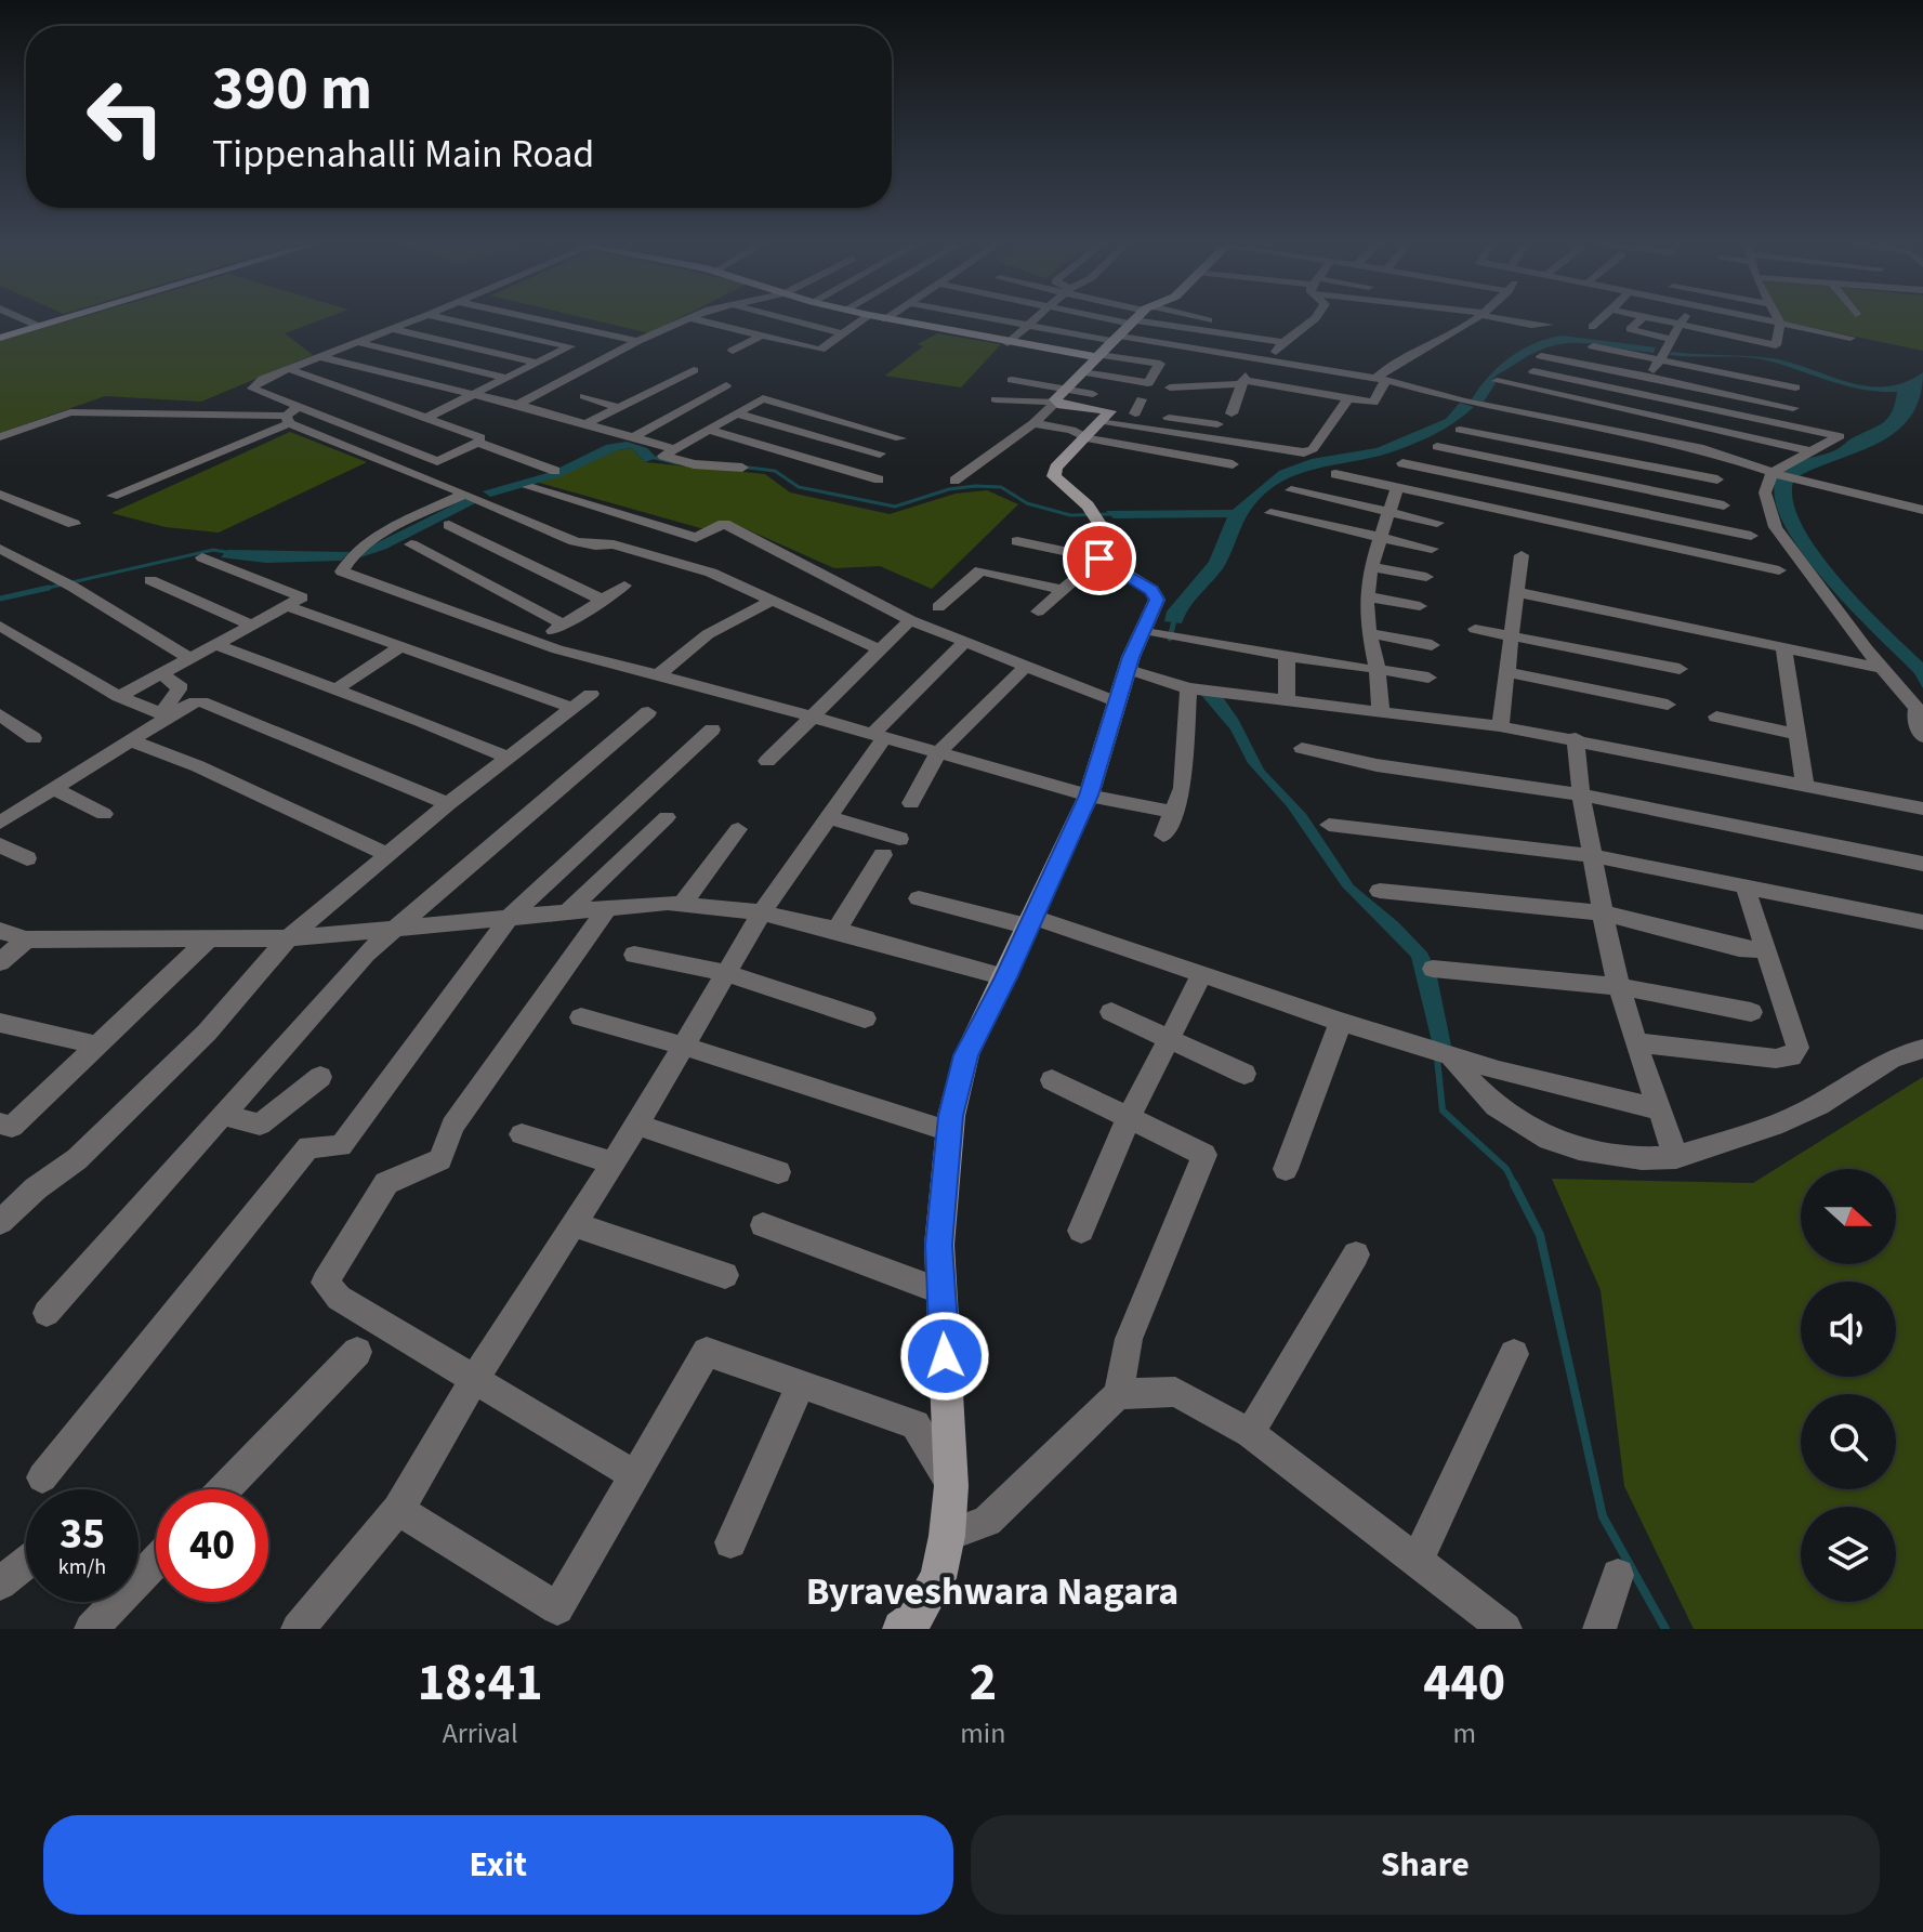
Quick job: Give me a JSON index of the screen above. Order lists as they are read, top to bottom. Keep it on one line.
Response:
{"districts":["Byraveshwara Nagara"],"north":"right","page":{"turn":["390 m","Tippenahalli Main Road"],"speed":"35 km/h","limit":"40","eta":["18:41","Arrival","2","min","440","m"],"buttons":["Exit","Share"]}}
